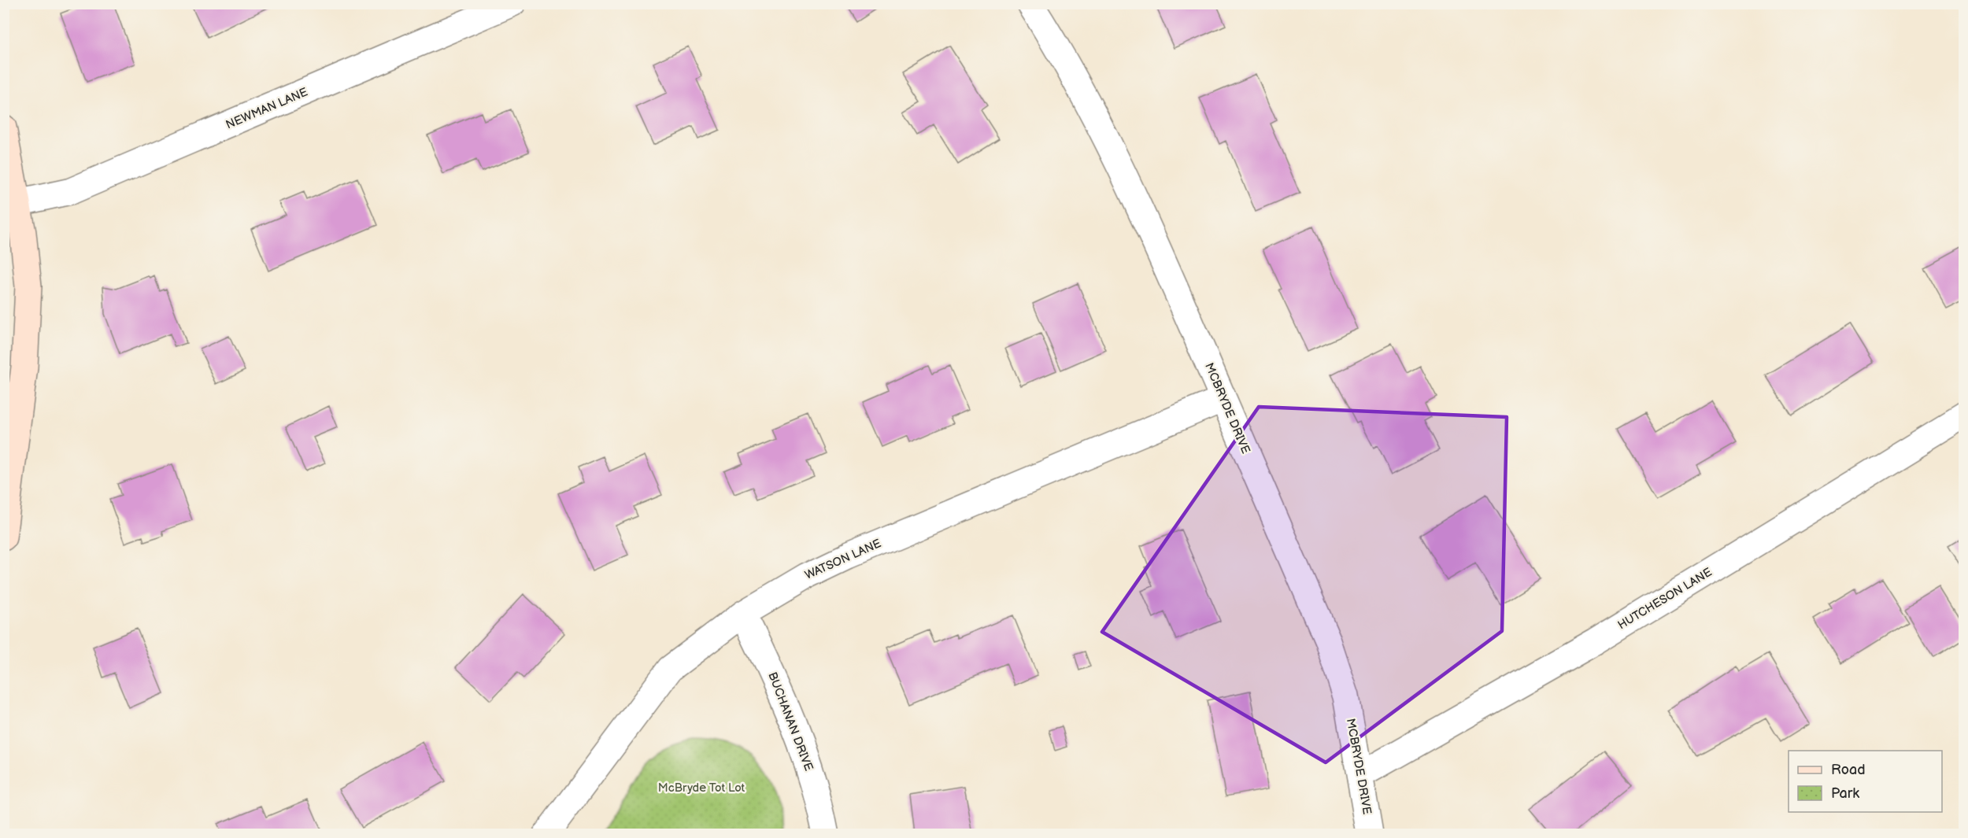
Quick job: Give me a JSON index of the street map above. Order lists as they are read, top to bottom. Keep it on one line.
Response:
{"streets":{"street":["NEWMAN LANE","MCBRYDE DRIVE","WATSON LANE","HUTCHESON LANE","BUCHANAN DRIVE"]},"crossings":[["MCBRYDE DRIVE","WATSON LANE"],["MCBRYDE DRIVE","HUTCHESON LANE"],["WATSON LANE","BUCHANAN DRIVE"]],"parks":["McBryde Tot Lot"],"legend":["Road","Park"]}
